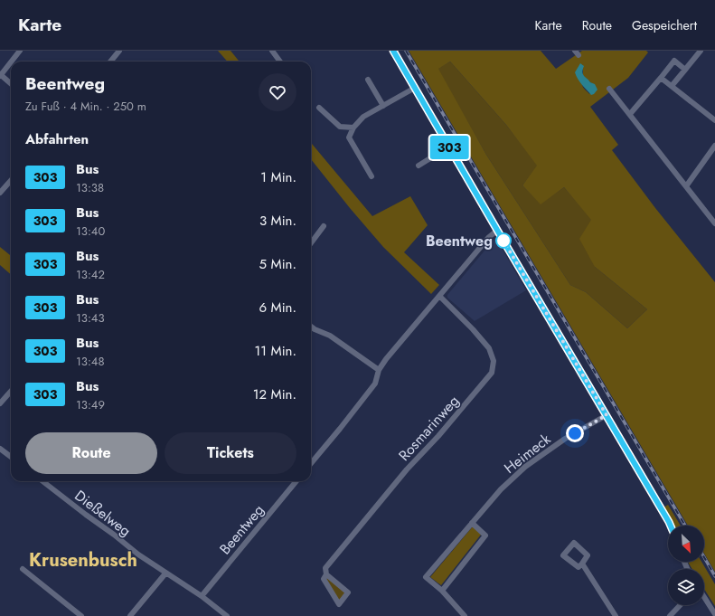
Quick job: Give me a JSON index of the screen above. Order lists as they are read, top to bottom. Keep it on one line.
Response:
{"streets":{"street":["Rosmarinweg","Heimeck","Dießelweg","Beentweg"]},"crossings":[["Dießelweg","Beentweg"]],"districts":["Krusenbusch"],"places":["Beentweg"],"lines":["bus line 303"],"north":"bottom right","page":{"header":"Karte","nav":["Karte","Route","Gespeichert"],"on_map":"303","heading":[["Beentweg","Zu Fuß · 4 Min. · 250 m"],"Abfahrten"],"list":[{"mark":"303","name":"Bus","note":"13:38","value":"1 Min."},{"mark":"303","name":"Bus","note":"13:40","value":"3 Min."},{"mark":"303","name":"Bus","note":"13:42","value":"5 Min."},{"mark":"303","name":"Bus","note":"13:43","value":"6 Min."},{"mark":"303","name":"Bus","note":"13:48","value":"11 Min."},{"mark":"303","name":"Bus","note":"13:49","value":"12 Min."}],"buttons":["Route","Tickets"]}}
